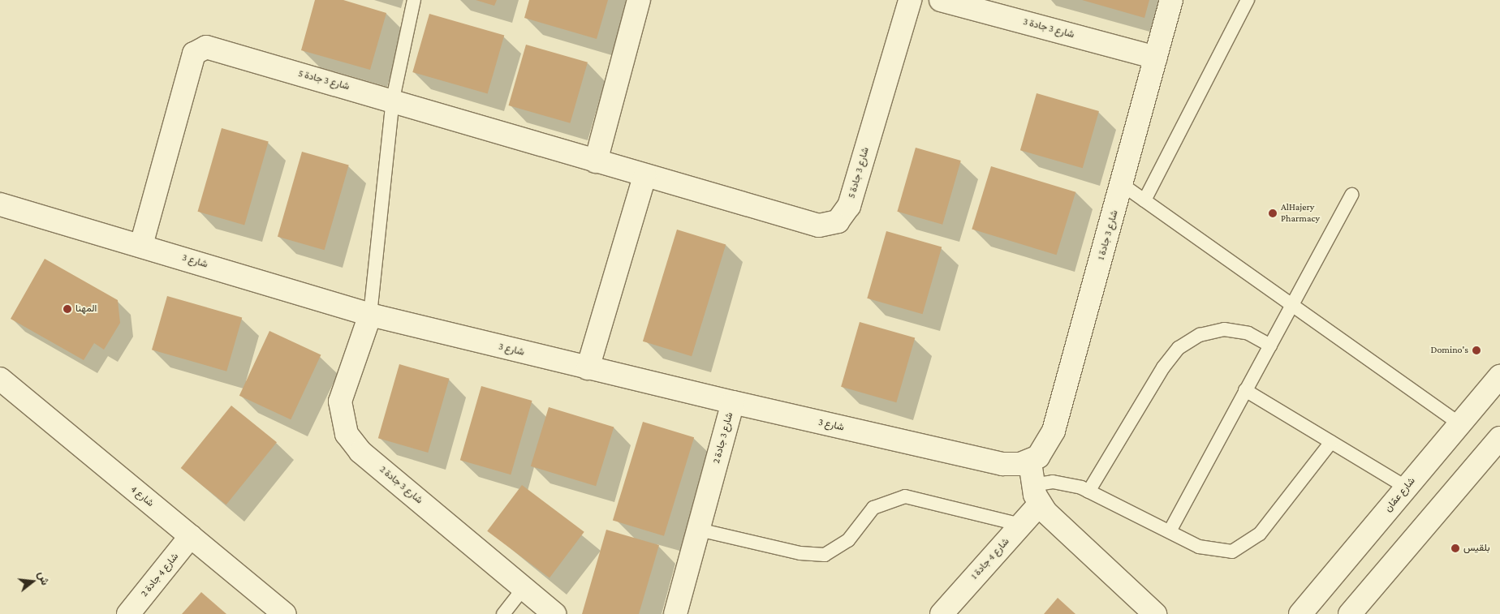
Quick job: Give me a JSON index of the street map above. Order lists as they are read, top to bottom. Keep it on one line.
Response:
{"streets":{"street":["شارع 3 جادة 3","شارع 3 جادة 5","شارع 3 جادة 1","شارع 3","شارع 3 جادة 2","شارع عمّان","شارع 4","شارع 4 جادة 1","شارع 4 جادة 2"]},"crossings":[["شارع 3 جادة 3","شارع 3 جادة 1"],["شارع 3 جادة 5","شارع 3"],["شارع 3 جادة 1","شارع 3"],["شارع 3","شارع 3 جادة 2"],["شارع 4","شارع 4 جادة 2"]],"places":["AlHajery Pharmacy","المهنا","Domino's","بلقيس"],"north":"right"}
